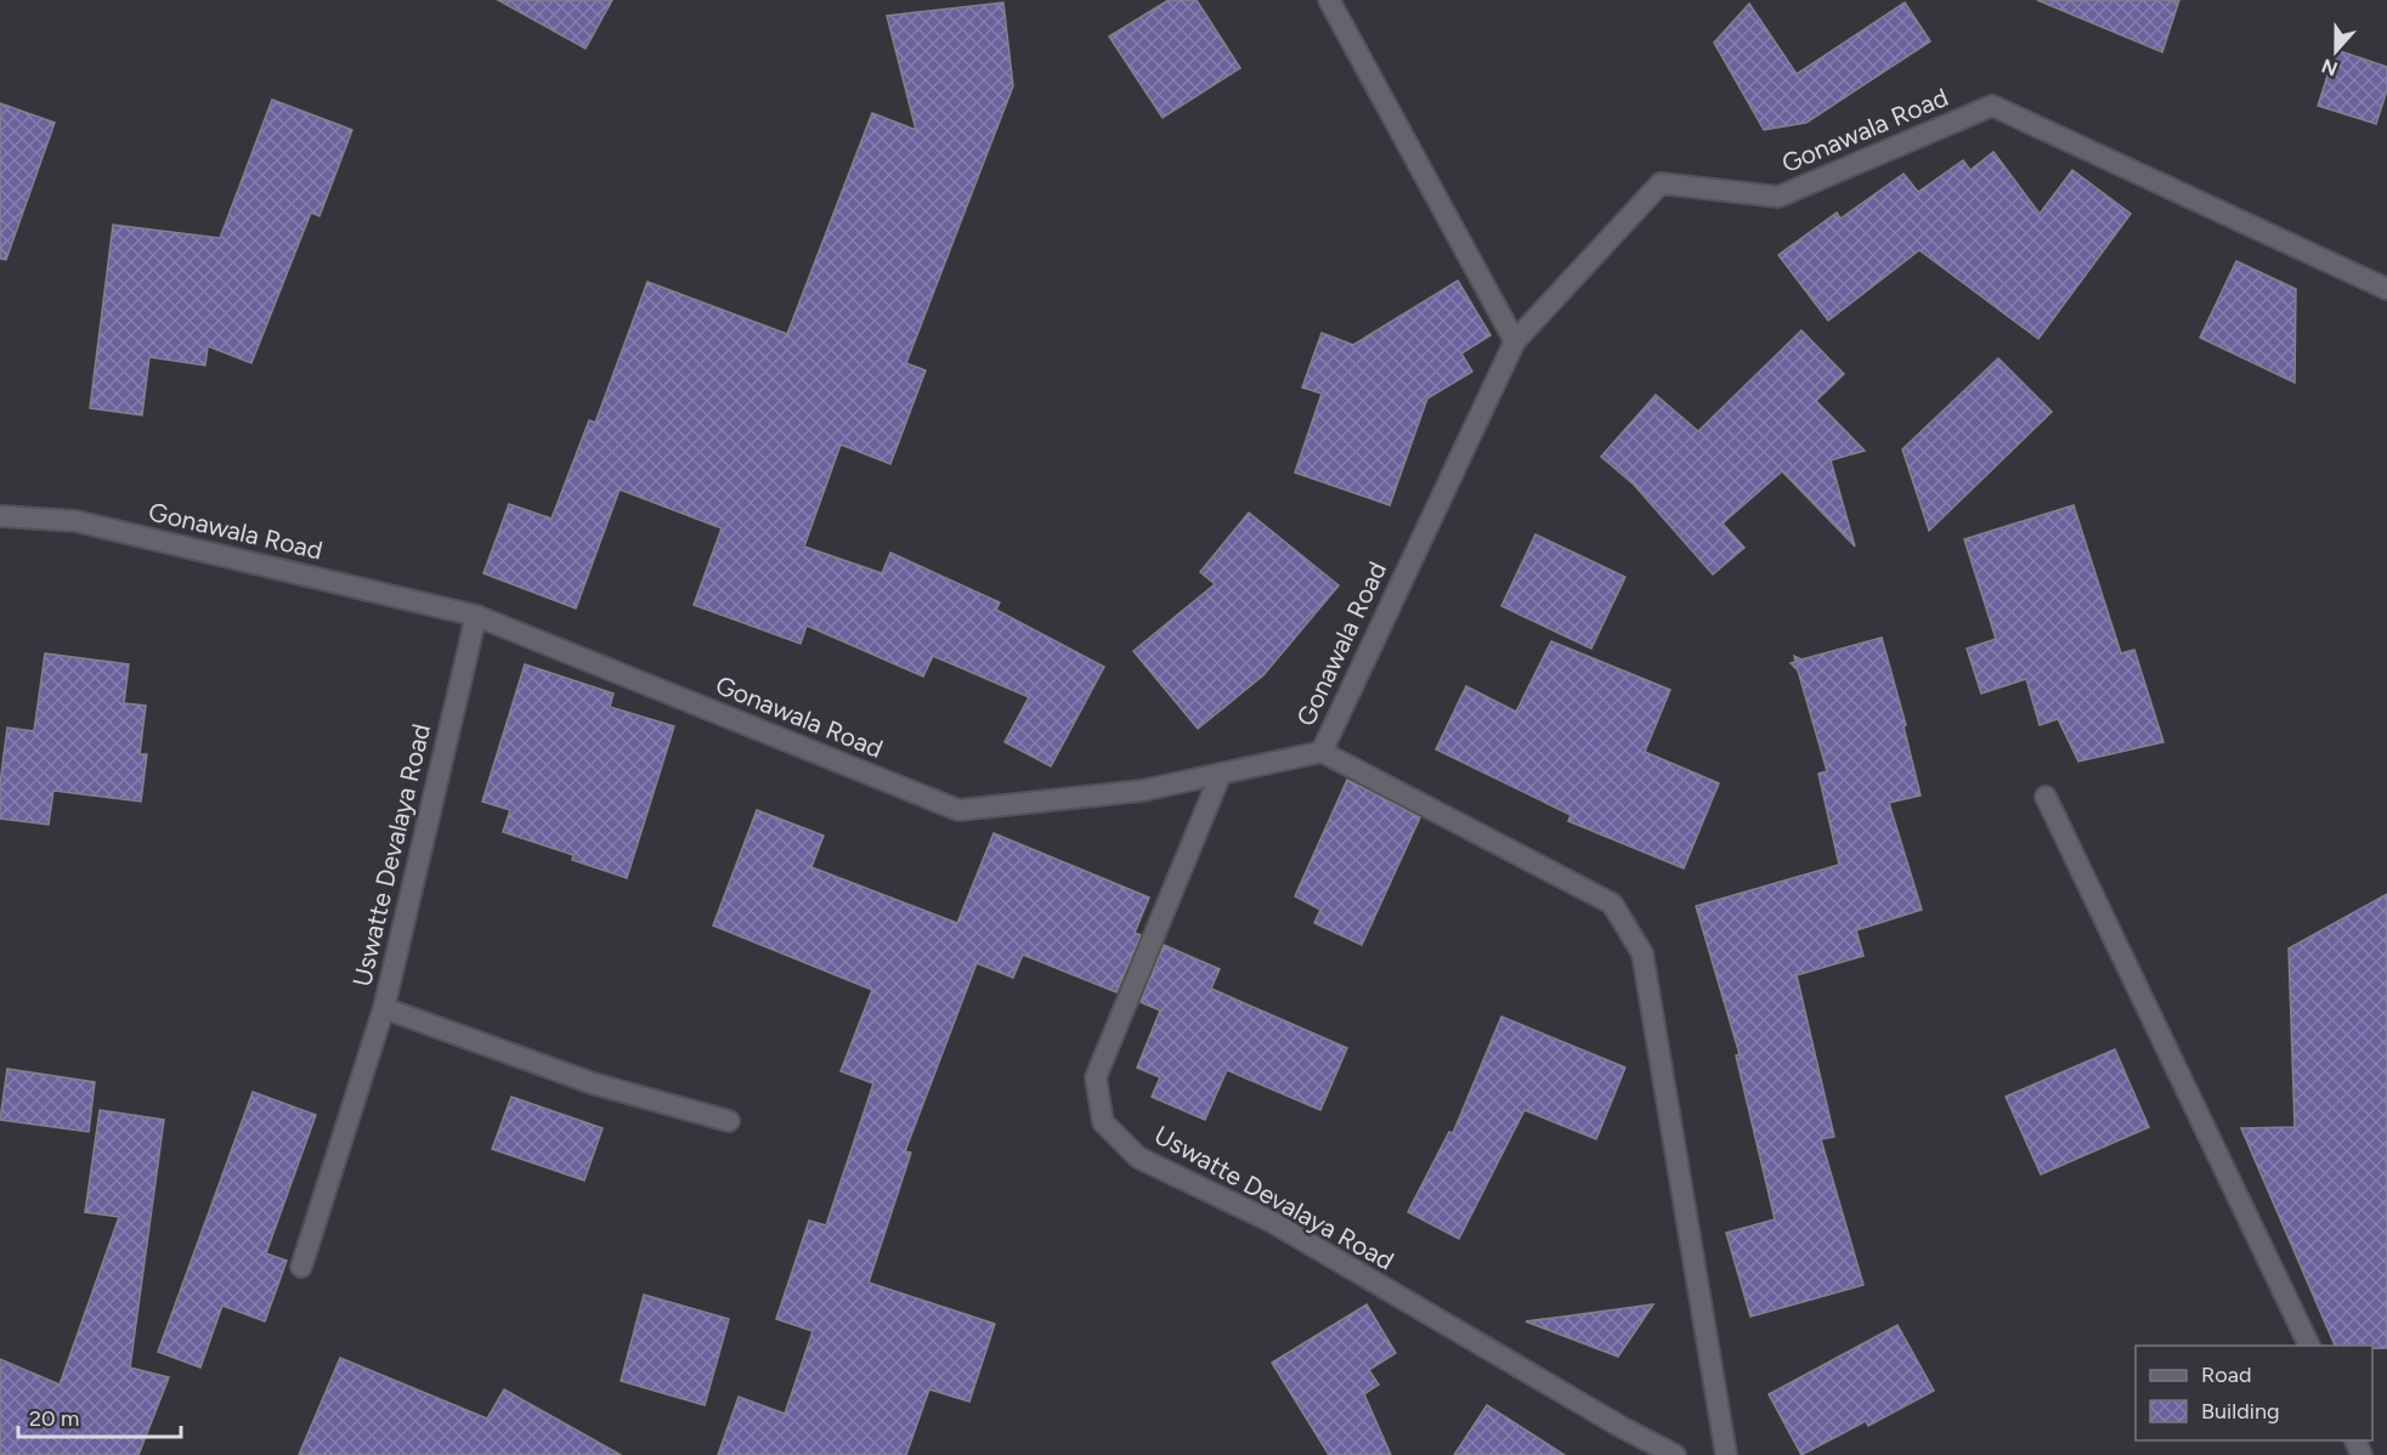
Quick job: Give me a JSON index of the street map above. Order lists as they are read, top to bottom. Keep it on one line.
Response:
{"streets":{"street":["Gonawala Road","Uswatte Devalaya Road"]},"crossings":[["Gonawala Road","Uswatte Devalaya Road"]],"legend":["Road","Building"],"scale_bar":"20 m","north":"bottom"}
